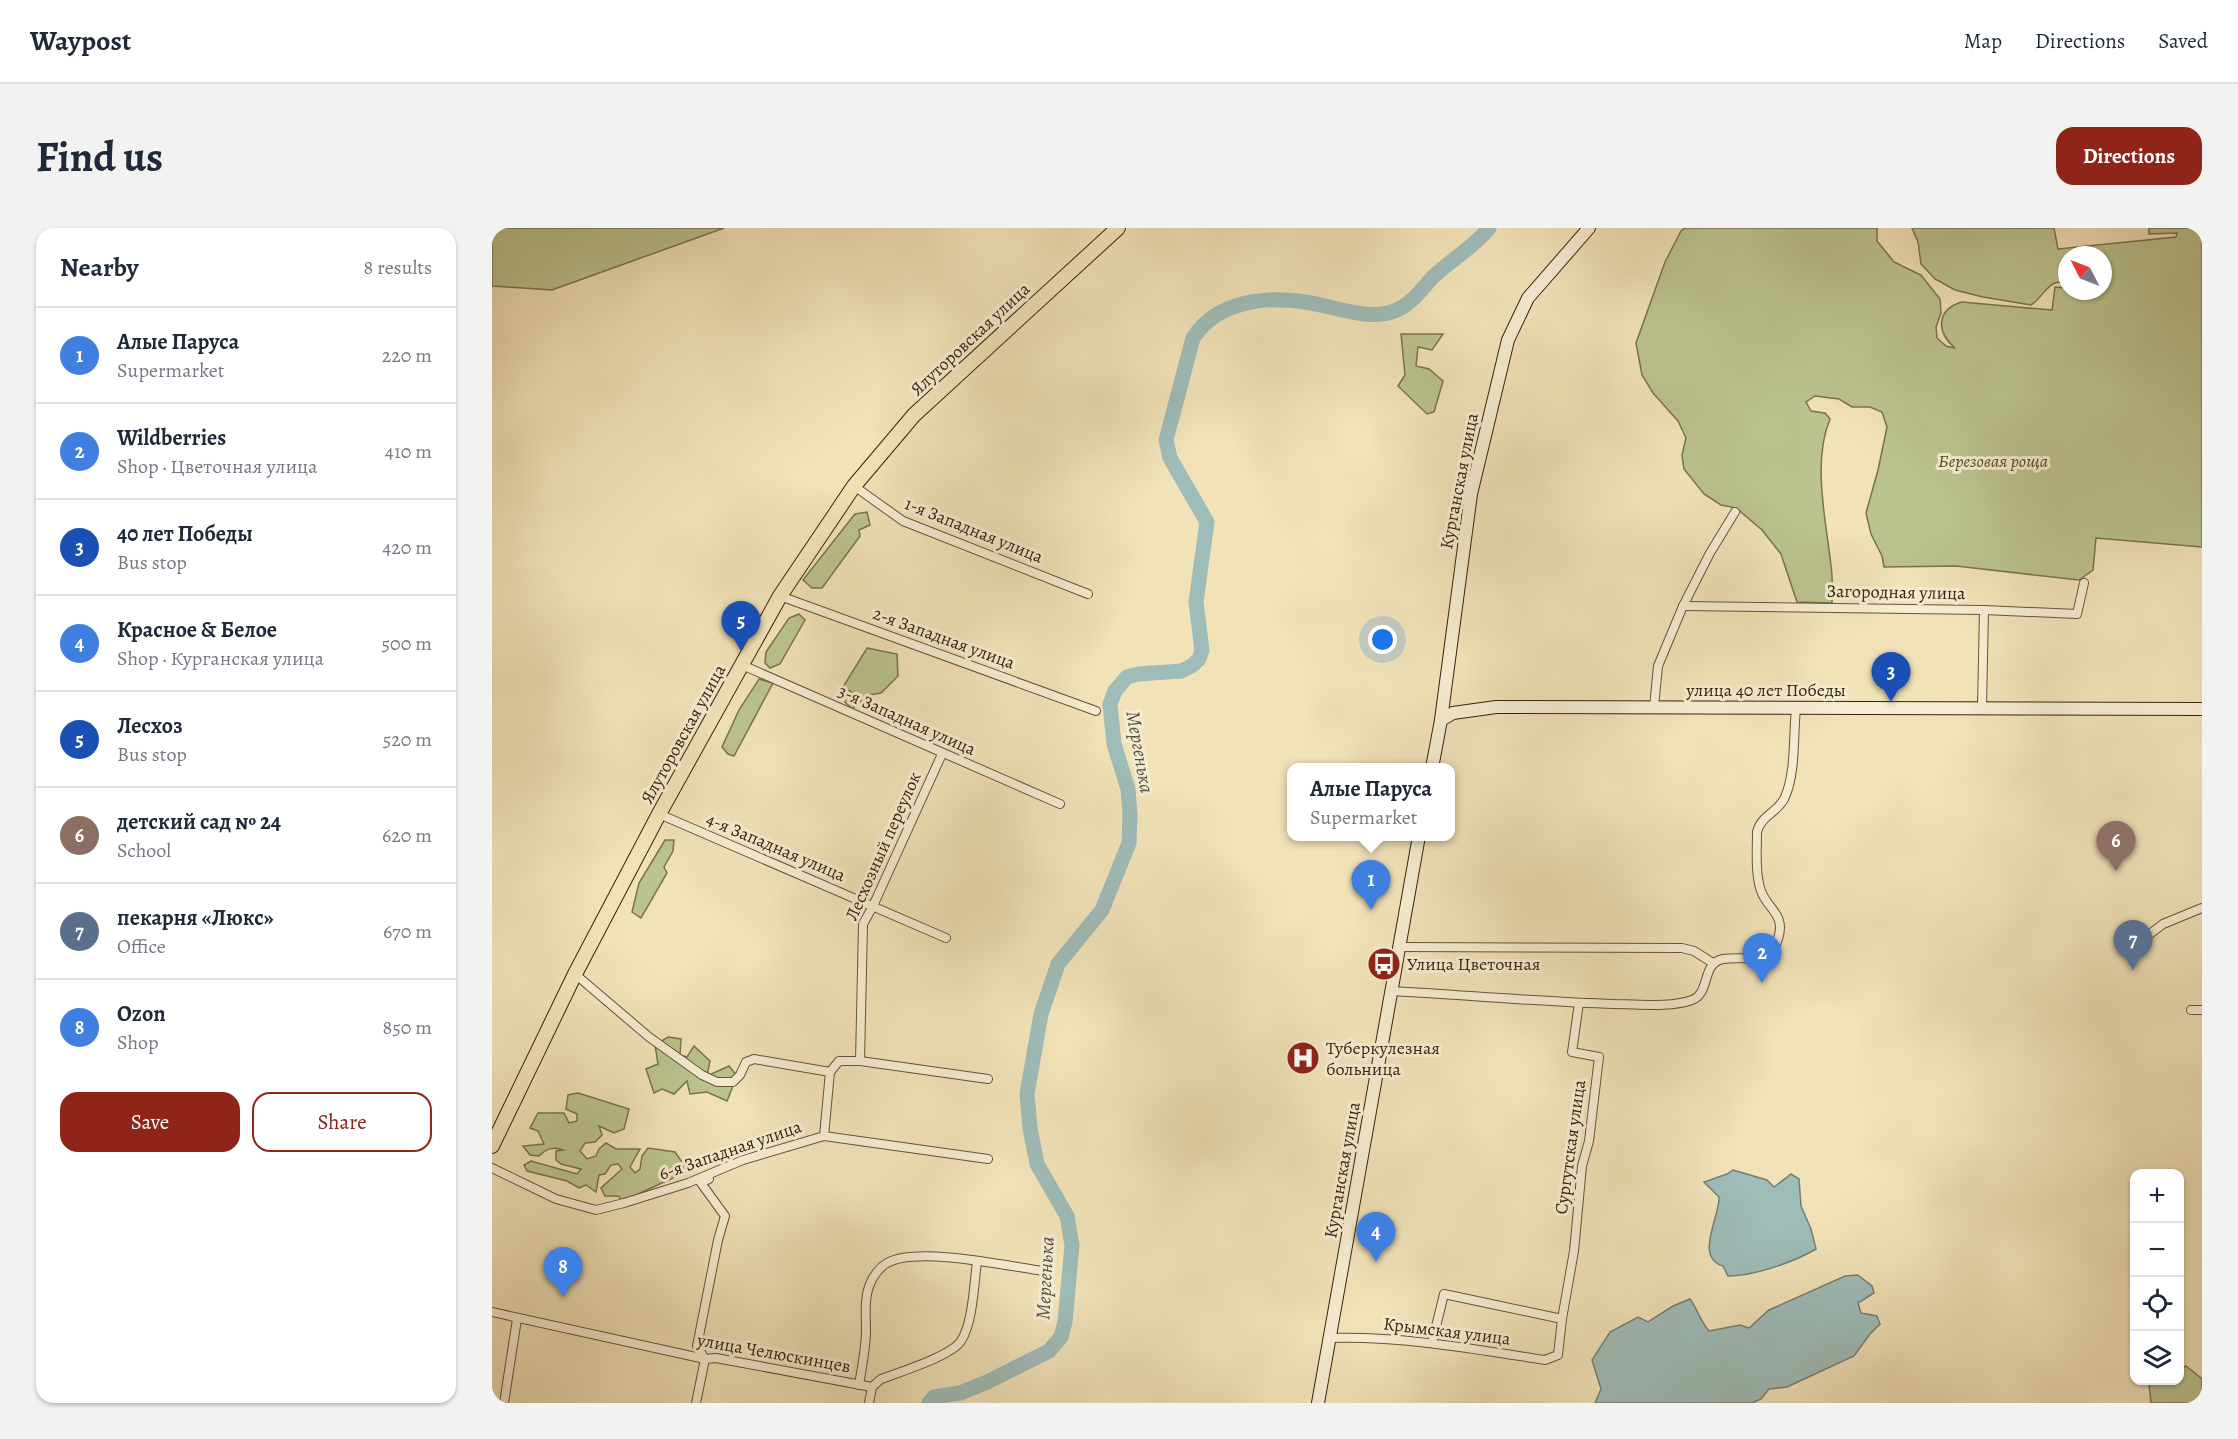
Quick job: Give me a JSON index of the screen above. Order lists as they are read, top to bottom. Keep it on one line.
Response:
{"streets":{"main road":["Ялуторовская улица","Курганская улица","улица 40 лет Победы"],"street":["1-я Западная улица","Загородная улица","2-я Западная улица","3-я Западная улица","Лесхозный переулок","4-я Западная улица","Сургутская улица","6-я Западная улица","Крымская улица","улица Челюскинцев"]},"crossings":[["Ялуторовская улица","1-я Западная улица"],["Ялуторовская улица","2-я Западная улица"],["Ялуторовская улица","3-я Западная улица"],["Ялуторовская улица","4-я Западная улица"],["Курганская улица","улица 40 лет Победы"],["Курганская улица","Крымская улица"],["3-я Западная улица","Лесхозный переулок"],["Лесхозный переулок","4-я Западная улица"],["Сургутская улица","Крымская улица"]],"water":["Мергенька"],"parks":["Березовая роща"],"places":{"bus stop":["Улица Цветочная"],"hospital":["Туберкулезная больница"]},"north":"top left","page":{"header":"Waypost","nav":["Map","Directions","Saved"],"buttons":["Directions",["Save","Share"]],"title":"Find us","heading":["Nearby","8 results"],"list":[{"mark":"1","name":"Алые Паруса","note":"Supermarket","value":"220 m"},{"mark":"2","name":"Wildberries","note":"Shop · Цветочная улица","value":"410 m"},{"mark":"3","name":"40 лет Победы","note":"Bus stop","value":"420 m"},{"mark":"4","name":"Красное & Белое","note":"Shop · Курганская улица","value":"500 m"},{"mark":"5","name":"Лесхоз","note":"Bus stop","value":"520 m"},{"mark":"6","name":"детский сад № 24","note":"School","value":"620 m"},{"mark":"7","name":"пекарня «Люкс»","note":"Office","value":"670 m"},{"mark":"8","name":"Ozon","note":"Shop","value":"850 m"}],"pins":["5","3","6","1","7","2","4","8"],"popup":["Алые Паруса","Supermarket"],"map_buttons":["+","−"]}}
